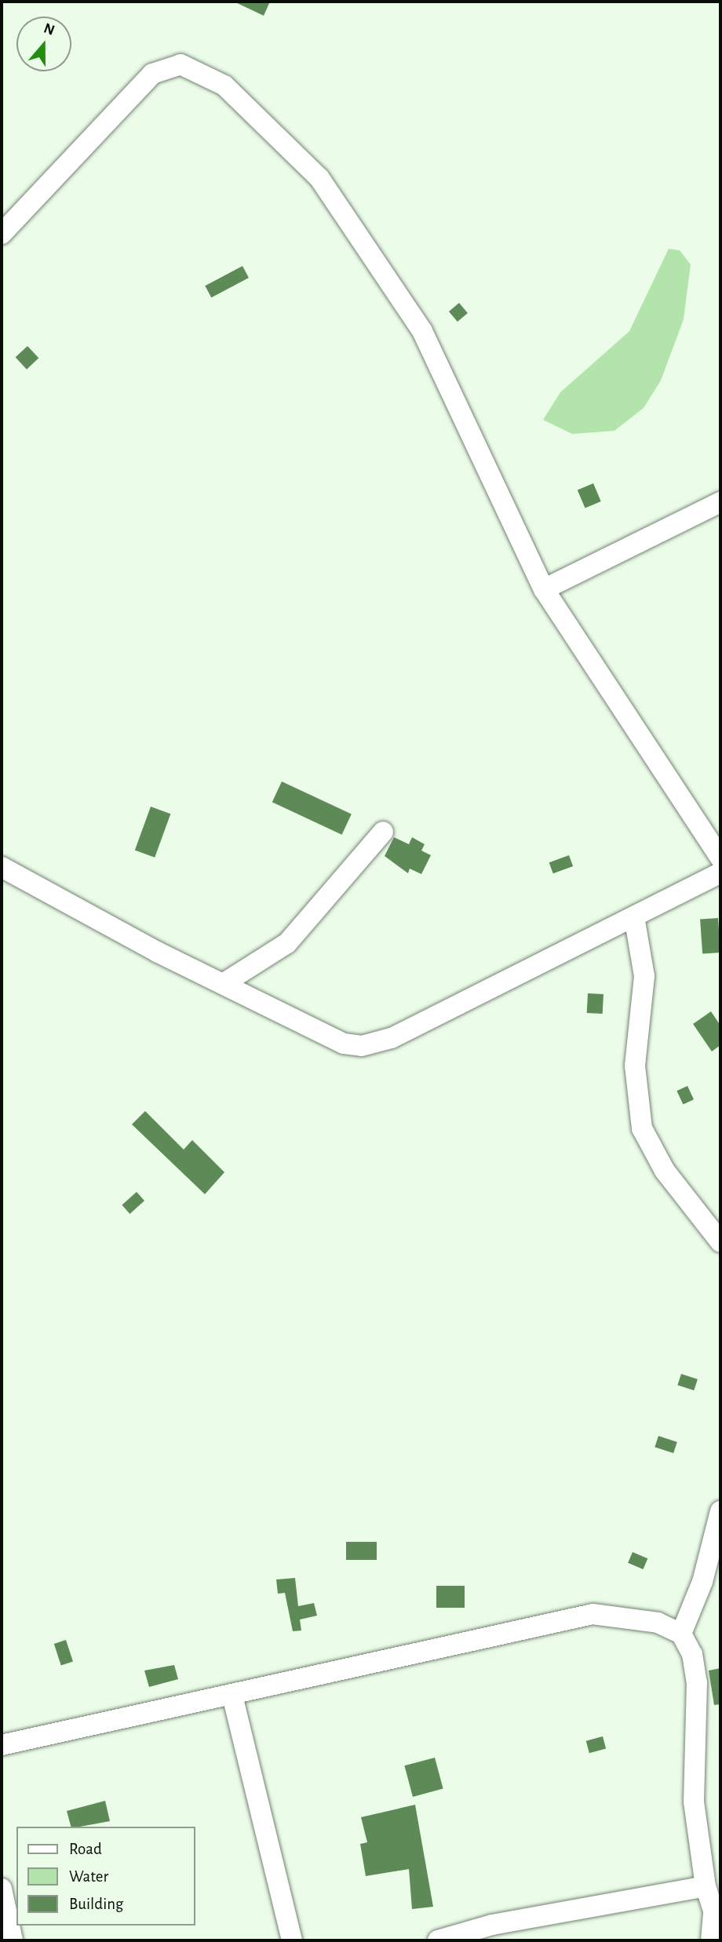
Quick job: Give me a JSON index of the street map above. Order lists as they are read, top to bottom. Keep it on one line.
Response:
{"legend":["Road","Water","Building"],"north":"top"}
